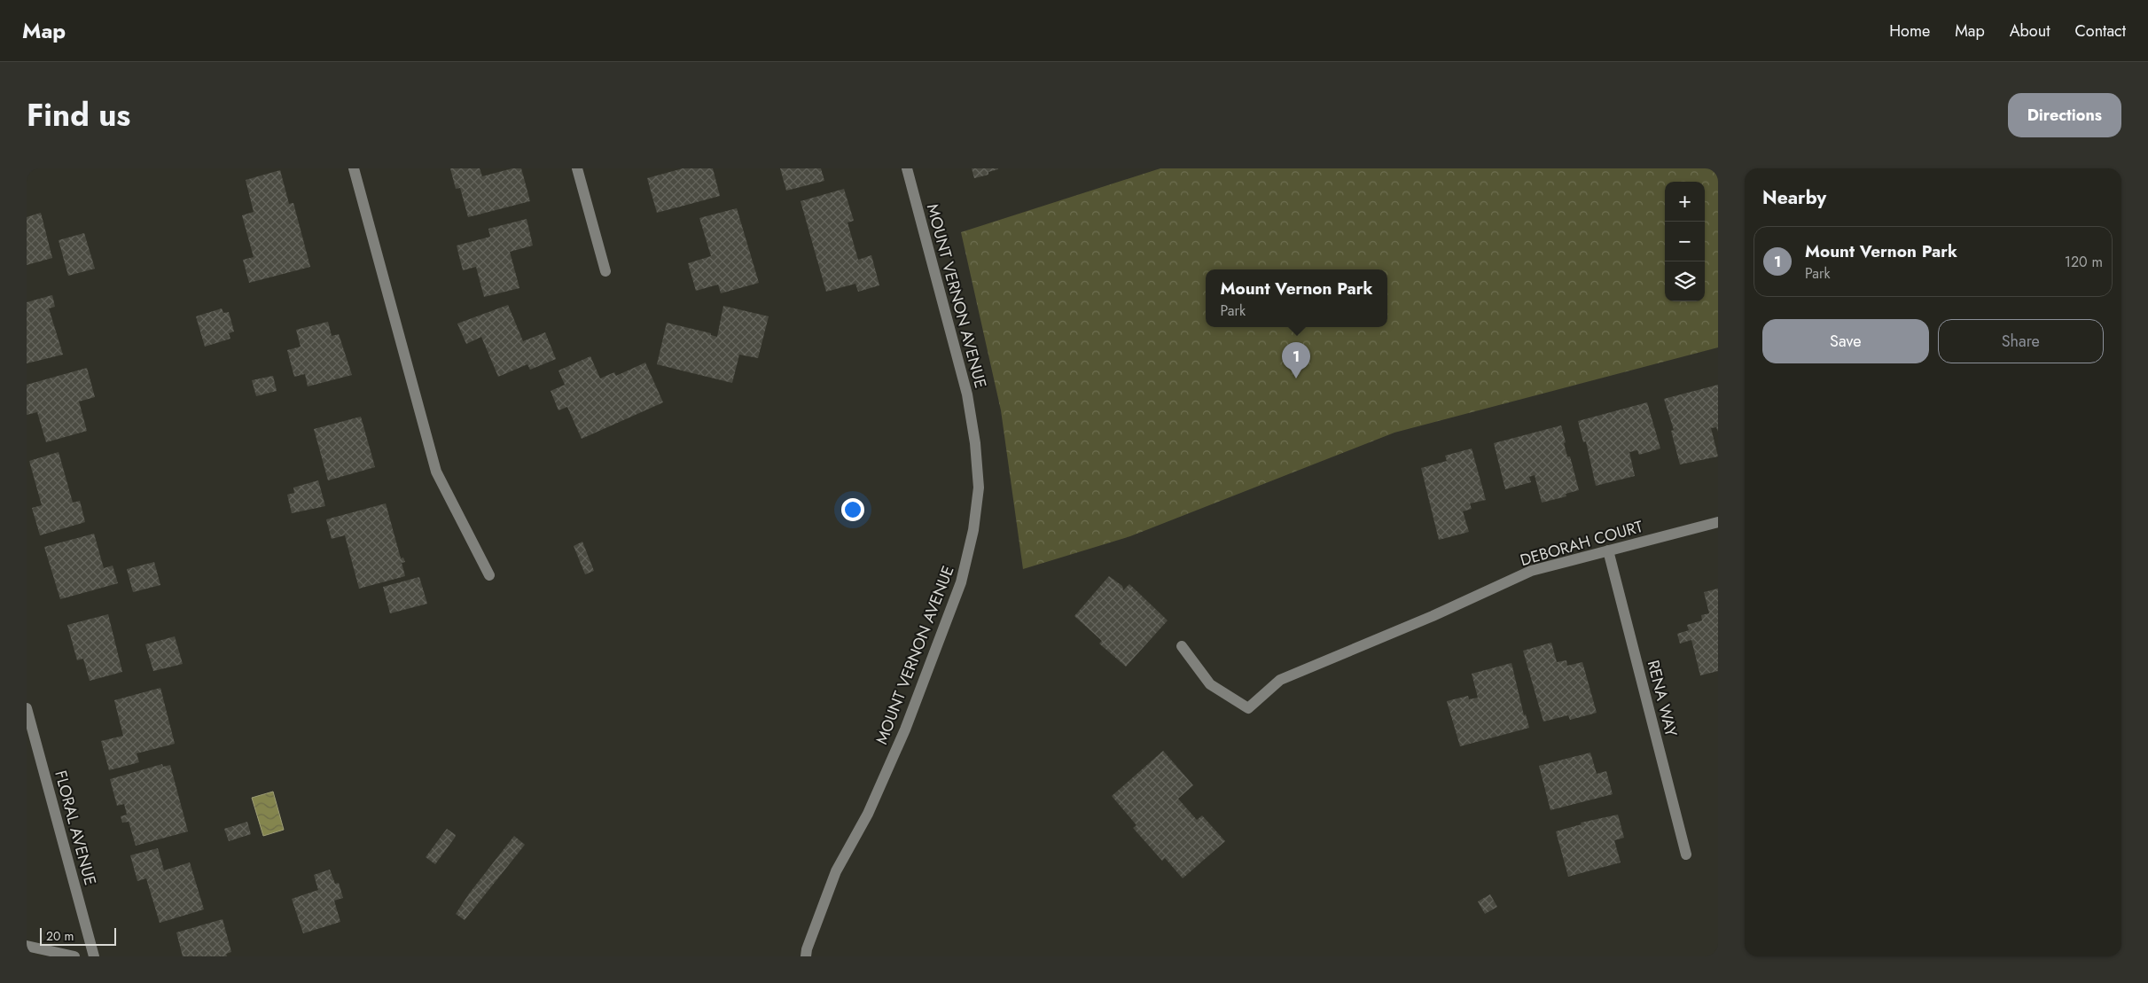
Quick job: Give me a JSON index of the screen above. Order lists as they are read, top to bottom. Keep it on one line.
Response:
{"streets":{"street":["MOUNT VERNON AVENUE","DEBORAH COURT","RENA WAY","FLORAL AVENUE"]},"crossings":[["DEBORAH COURT","RENA WAY"]],"scale_bar":"20 m","page":{"header":"Map","nav":["Home","Map","About","Contact"],"title":"Find us","buttons":["Directions",["Save","Share"]],"heading":"Nearby","map_buttons":["+","−"],"list":[{"mark":"1","name":"Mount Vernon Park","note":"Park","value":"120 m"}],"popup":["Mount Vernon Park","Park"],"pins":"1","scale":"20 m"}}
